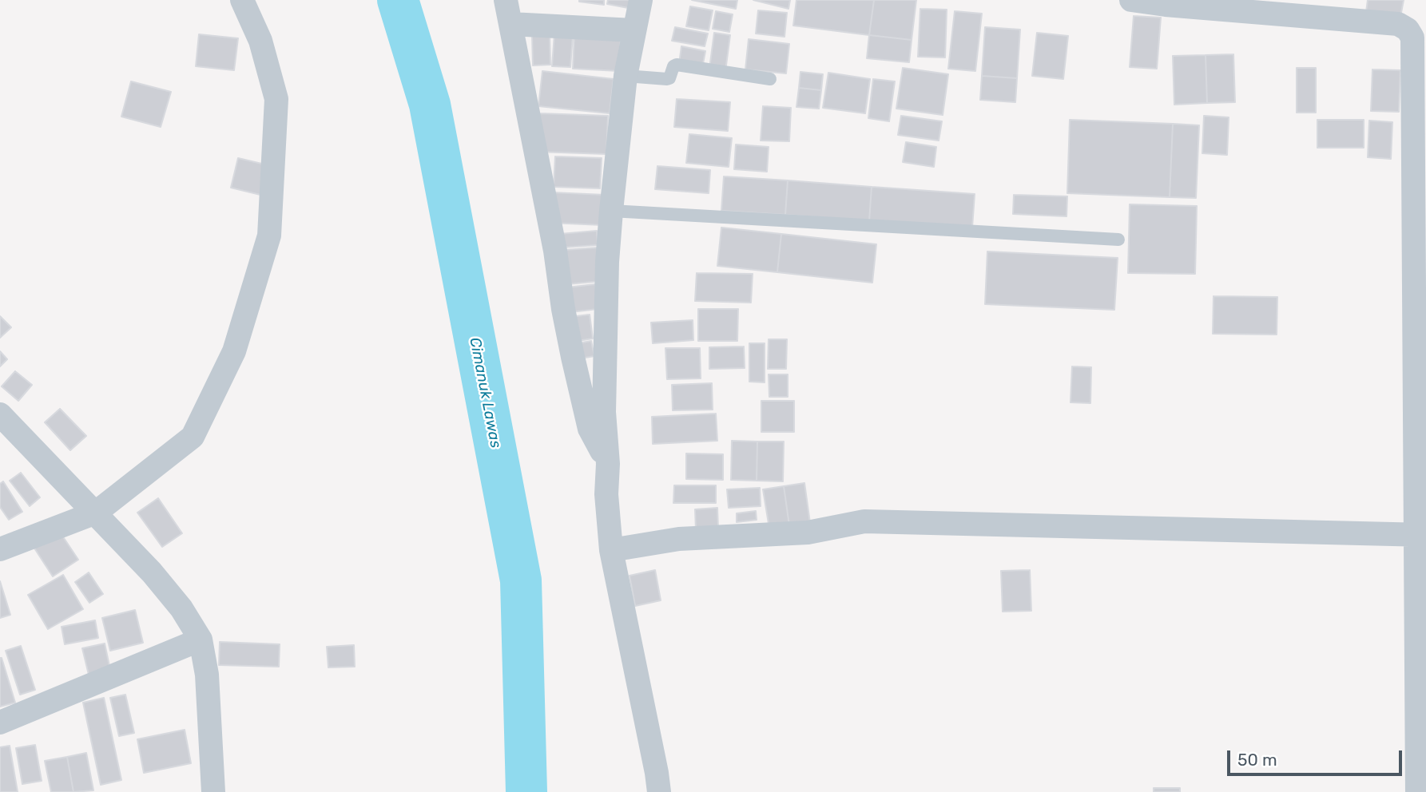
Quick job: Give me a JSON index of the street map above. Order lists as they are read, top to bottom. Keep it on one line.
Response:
{"water":["Cimanuk Lawas"],"scale_bar":"50 m"}
